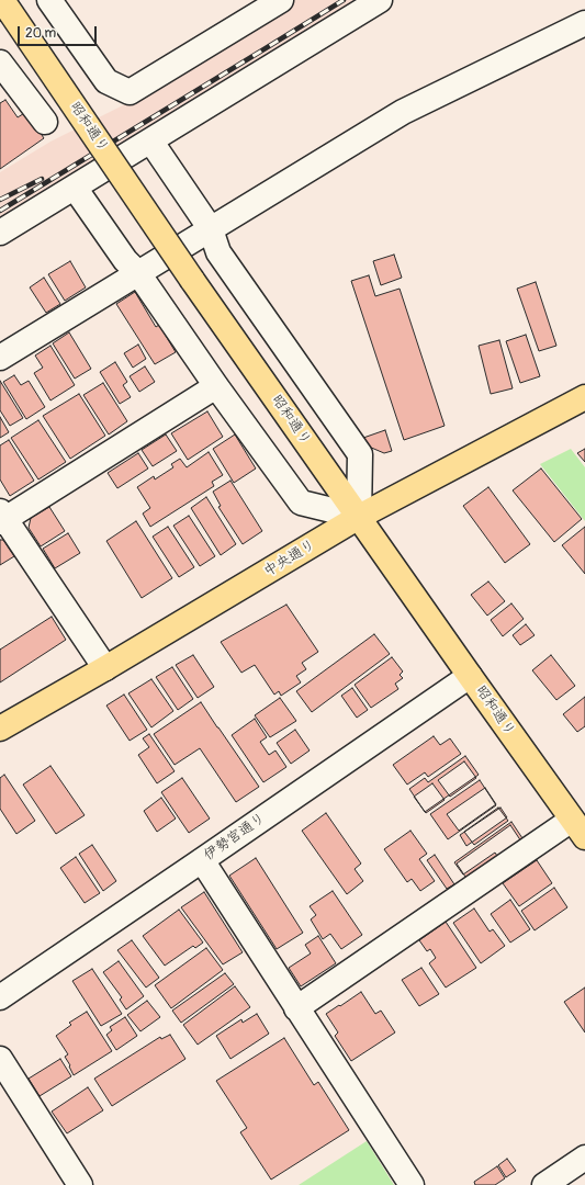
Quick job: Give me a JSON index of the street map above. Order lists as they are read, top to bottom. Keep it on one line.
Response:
{"streets":{"main road":["昭和通り","中央通り"],"street":["伊勢宮通り"]},"crossings":[["昭和通り","中央通り"],["昭和通り","伊勢宮通り"]],"scale_bar":"20 m"}
